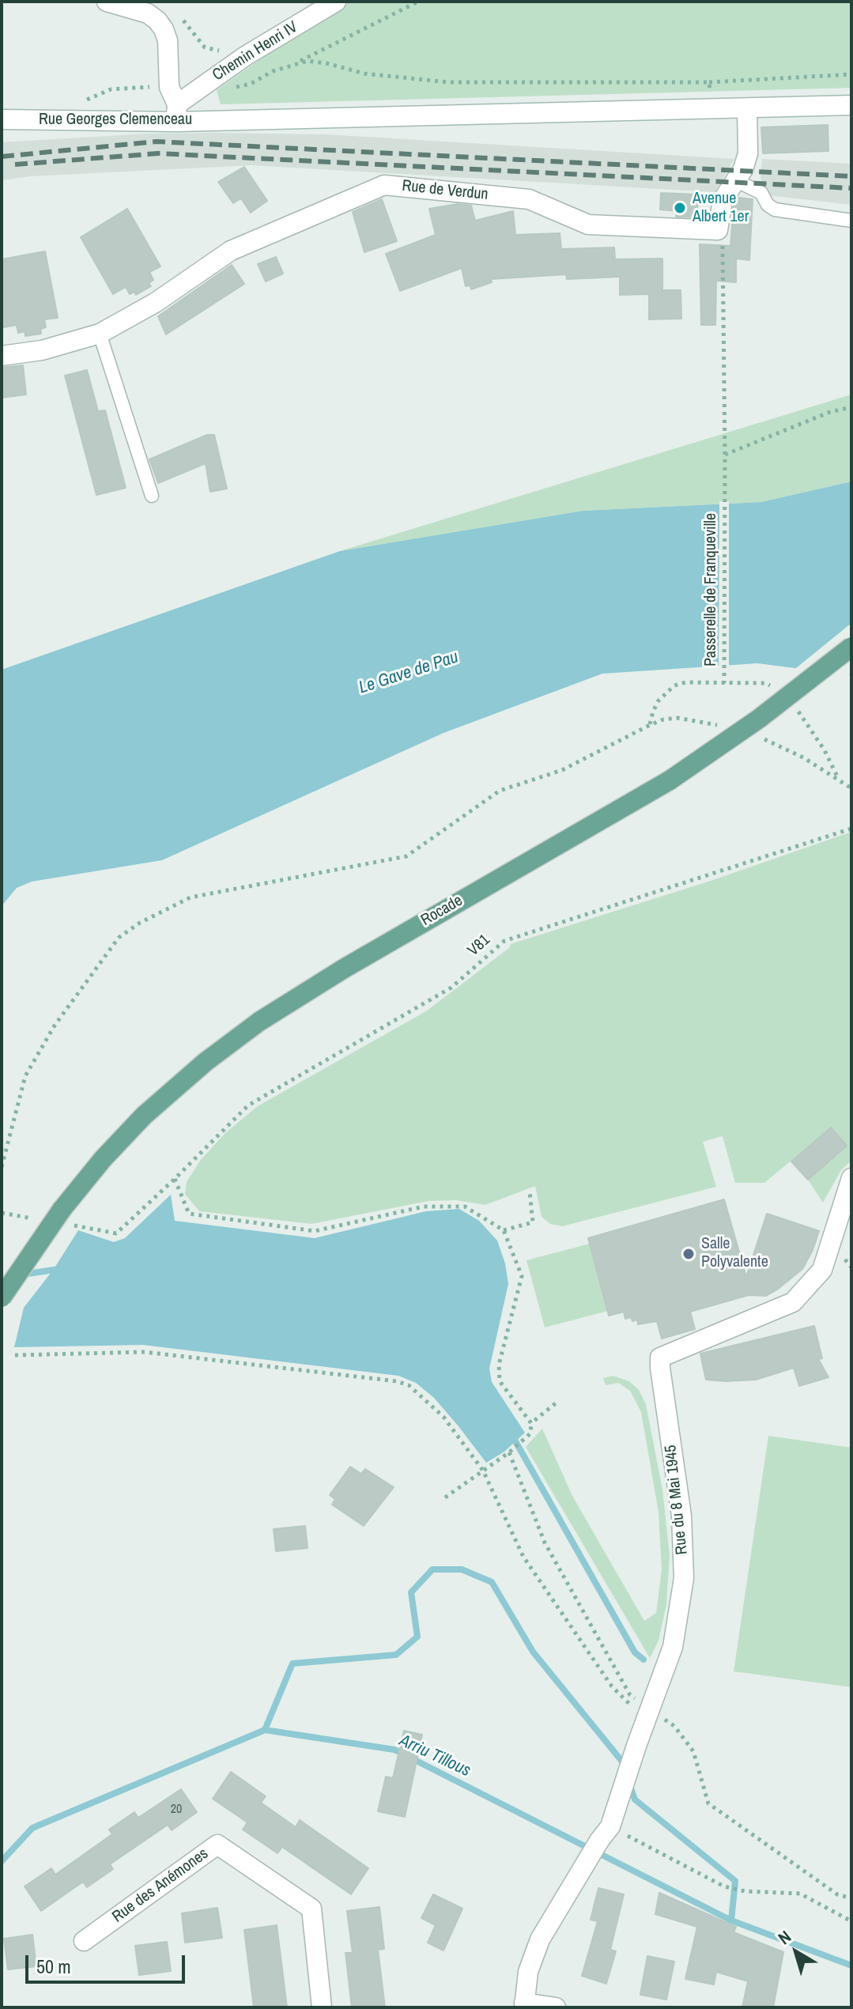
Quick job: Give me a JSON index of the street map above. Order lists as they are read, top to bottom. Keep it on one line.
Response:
{"streets":{"main road":["Rocade"],"street":["Chemin Henri IV","Rue Georges Clemenceau","Rue de Verdun","Rue du 8 Mai 1945","Rue des Anémones"],"path":["Passerelle de Franqueville","V81"]},"crossings":[["Chemin Henri IV","Rue Georges Clemenceau"],["Rue de Verdun","Passerelle de Franqueville"],["Rocade","V81"]],"water":["Le Gave de Pau","Arriu Tillous"],"places":["Avenue Albert 1er","Salle Polyvalente"],"house_numbers":["20"],"scale_bar":"50 m","north":"top left"}
